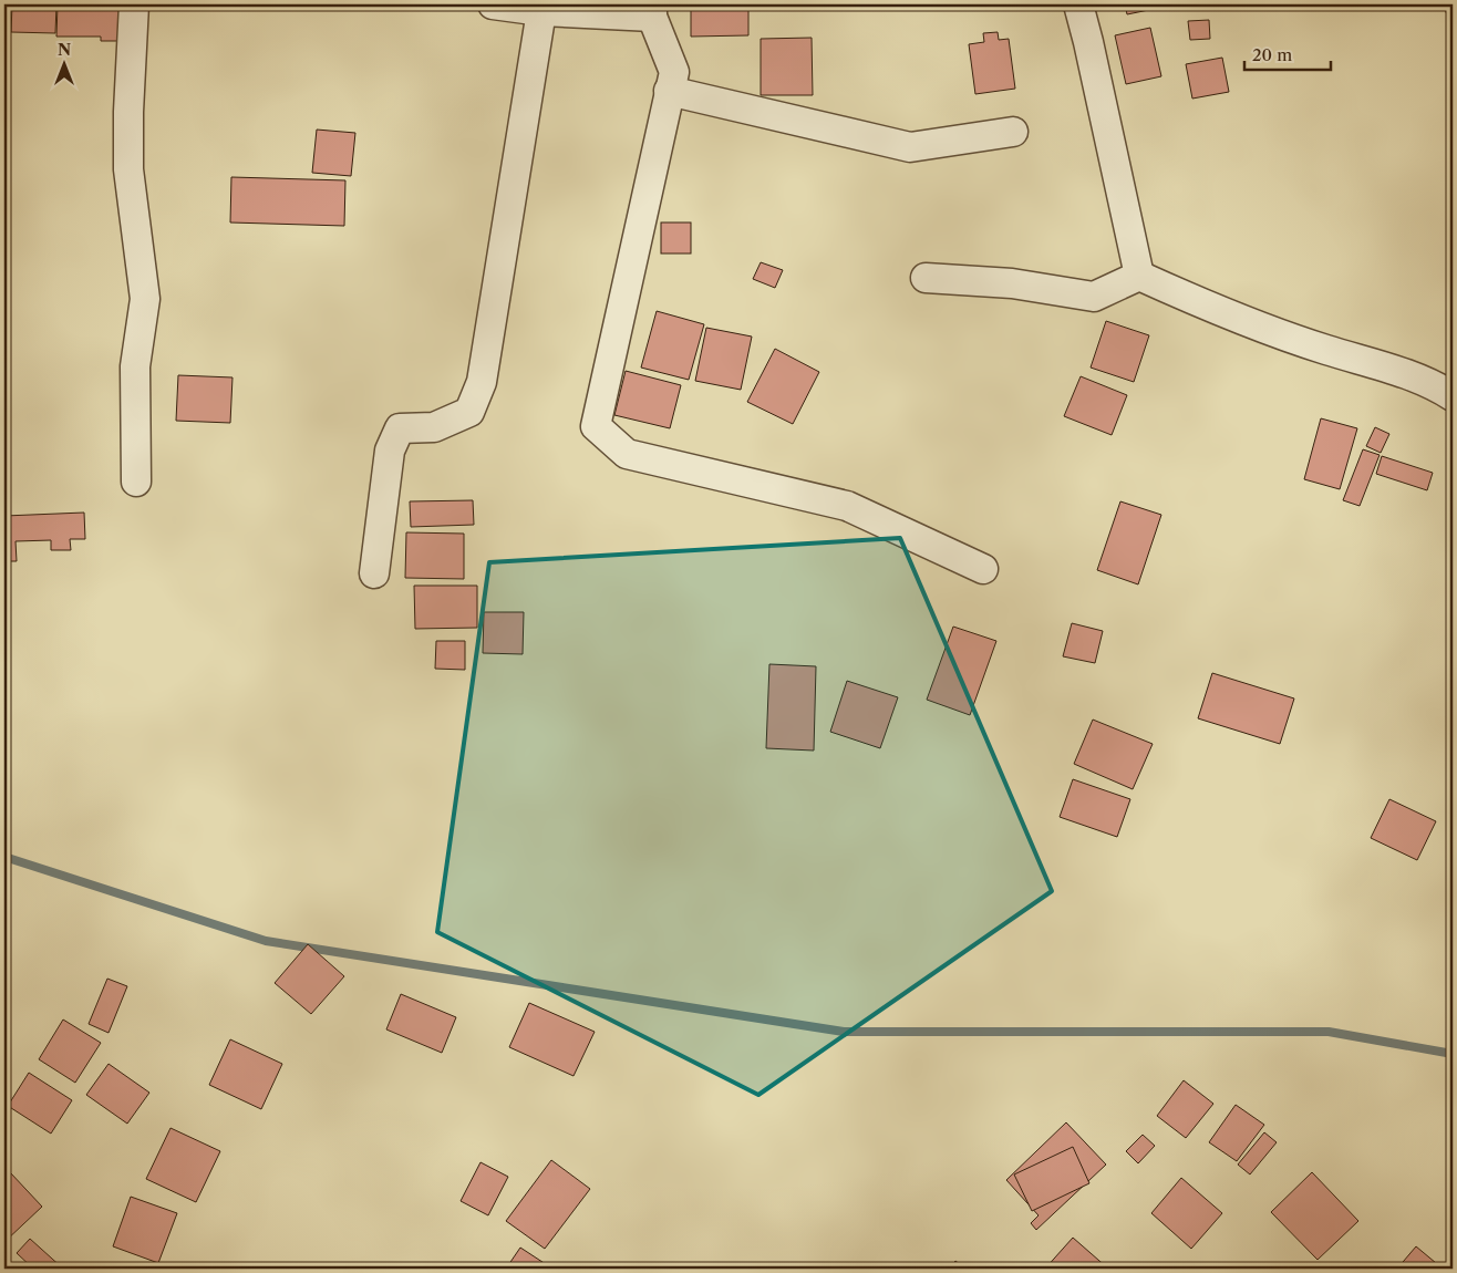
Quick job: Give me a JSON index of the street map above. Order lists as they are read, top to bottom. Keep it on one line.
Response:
{"scale_bar":"20 m","north":"top"}
